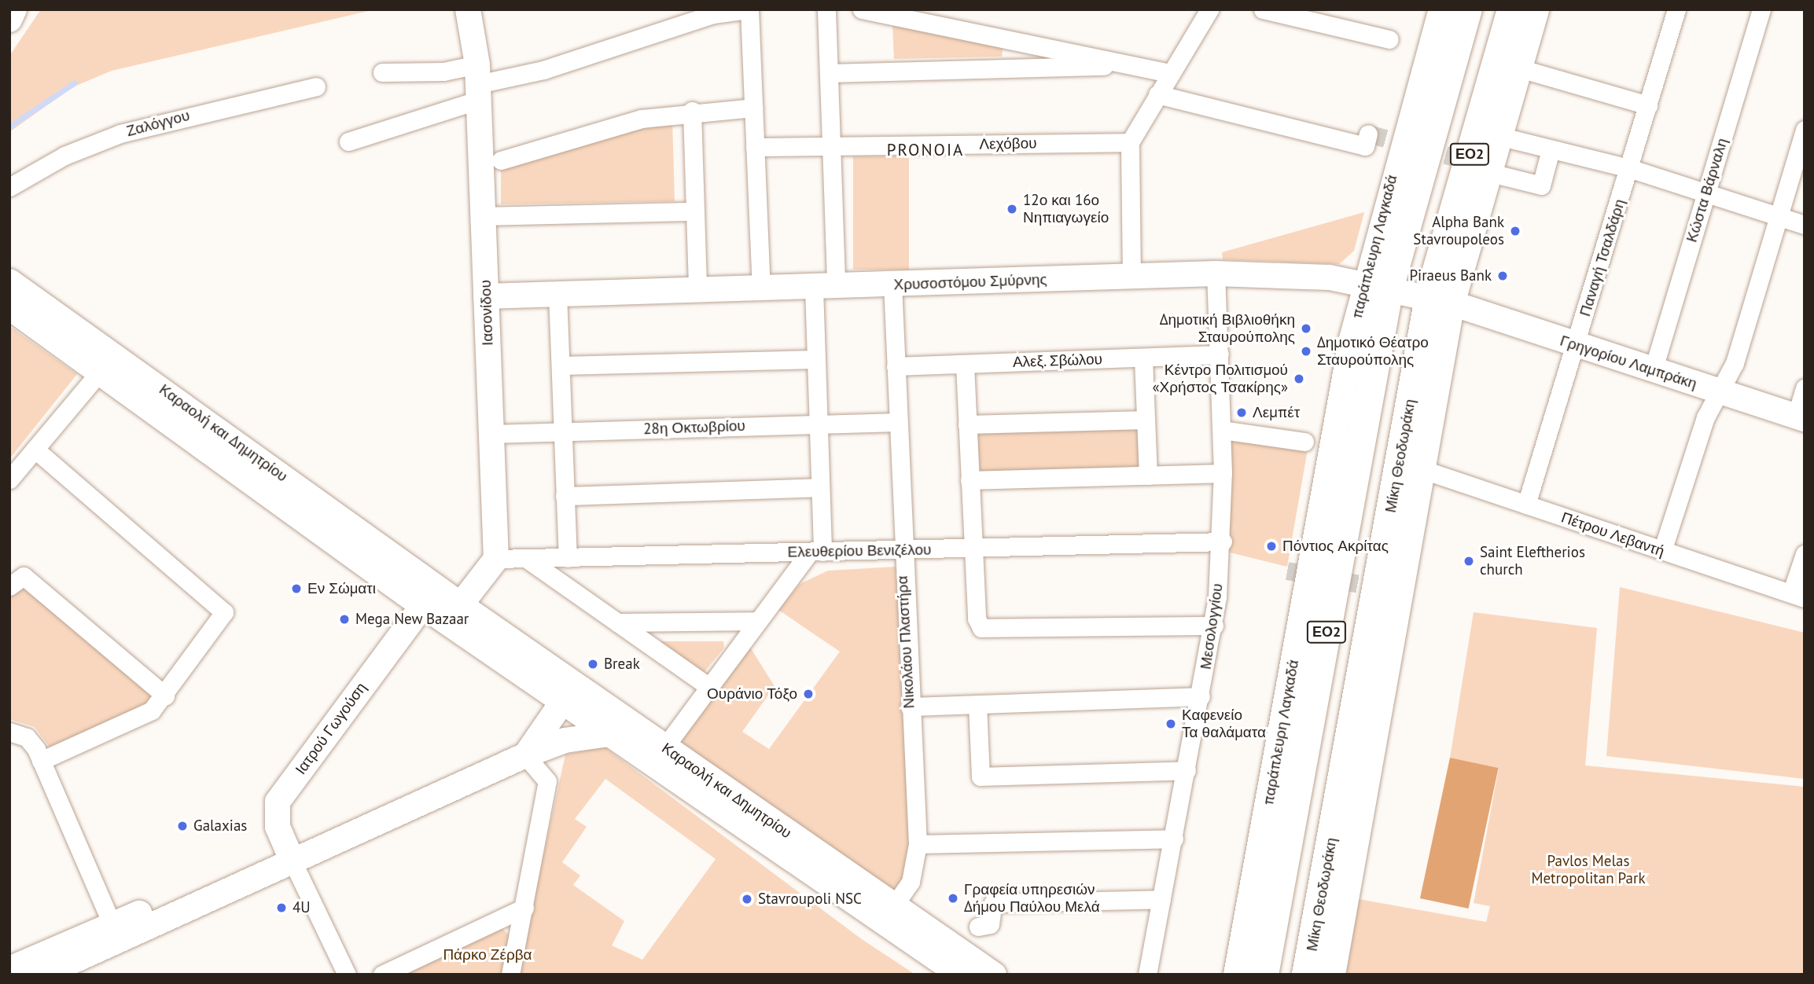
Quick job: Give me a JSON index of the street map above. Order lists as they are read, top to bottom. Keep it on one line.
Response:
{"streets":{"highway":["ΕΟ2","Μίκη Θεοδωράκη"],"street":["Ζαλόγγου","Λεχόβου","Κώστα Βάρναλη","παράπλευρη Λαγκαδά","Παναγή Τσαλδάρη","Χρυσοστόμου Σμύρνης","Ιασονίδου","Αλεξ. Σβώλου","Γρηγορίου Λαμπράκη","28η Οκτωβρίου","Καραολή και Δημητρίου","Πέτρου Λεβαντή","Ελευθερίου Βενιζέλου","Μεσολογγίου","Νικολάου Πλαστήρα","Ιατρού Γωγούση"]},"crossings":[["ΕΟ2","παράπλευρη Λαγκαδά"],["ΕΟ2","Χρυσοστόμου Σμύρνης"],["Κώστα Βάρναλη","Γρηγορίου Λαμπράκη"],["παράπλευρη Λαγκαδά","Χρυσοστόμου Σμύρνης"],["Παναγή Τσαλδάρη","Γρηγορίου Λαμπράκη"],["Παναγή Τσαλδάρη","Πέτρου Λεβαντή"],["Χρυσοστόμου Σμύρνης","Ιασονίδου"],["Χρυσοστόμου Σμύρνης","Γρηγορίου Λαμπράκη"],["Χρυσοστόμου Σμύρνης","Μίκη Θεοδωράκη"],["Χρυσοστόμου Σμύρνης","Μεσολογγίου"],["Χρυσοστόμου Σμύρνης","Νικολάου Πλαστήρα"],["Ιασονίδου","28η Οκτωβρίου"],["Ιασονίδου","Ελευθερίου Βενιζέλου"],["Αλεξ. Σβώλου","Μεσολογγίου"],["Αλεξ. Σβώλου","Νικολάου Πλαστήρα"],["Γρηγορίου Λαμπράκη","Μίκη Θεοδωράκη"],["28η Οκτωβρίου","Νικολάου Πλαστήρα"],["Καραολή και Δημητρίου","Νικολάου Πλαστήρα"],["Καραολή και Δημητρίου","Ιατρού Γωγούση"],["Ελευθερίου Βενιζέλου","Μεσολογγίου"],["Ελευθερίου Βενιζέλου","Νικολάου Πλαστήρα"]],"districts":["PRONOIA"],"parks":["Pavlos Melas Metropolitan Park","Πάρκο Ζέρβα"],"places":["12ο και 16ο Νηπιαγωγείο","Alpha Bank Stavroupoleos","Piraeus Bank","Δημοτική Βιβλιοθήκη Σταυρούπολης","Δημοτικό Θέατρο Σταυρούπολης","Κέντρο Πολιτισμού «Χρήστος Τσακίρης»","Λεμπέτ","Πόντιος Ακρίτας","Saint Eleftherios church","Εν Σώματι","Mega New Bazaar","Break","Ουράνιο Τόξο","Καφενείο Τα θαλάματα","Galaxias","Γραφεία υπηρεσιών Δήμου Παύλου Μελά","Stavroupoli NSC","4U"]}
